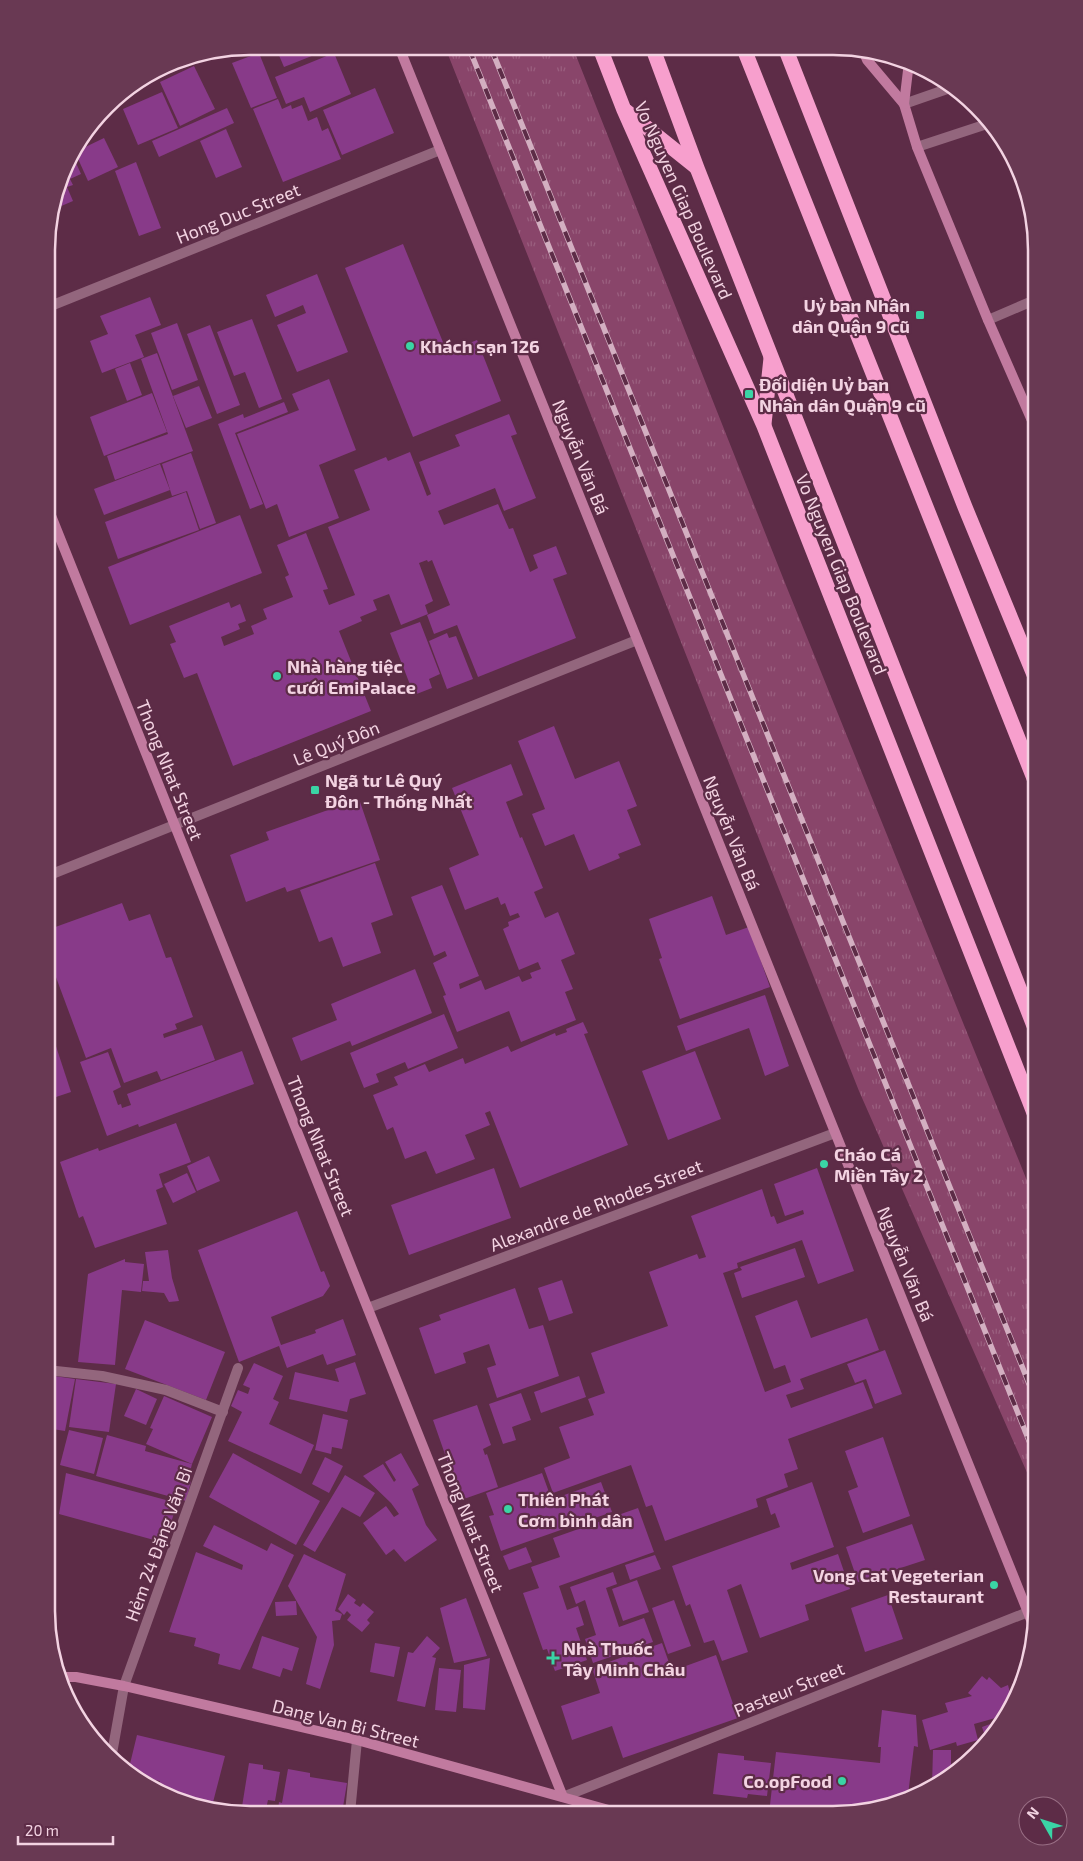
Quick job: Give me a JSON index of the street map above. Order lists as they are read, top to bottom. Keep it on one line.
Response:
{"streets":{"highway":["Vo Nguyen Giap Boulevard"],"main road":["Nguyễn Văn Bá","Thong Nhat Street","Dang Van Bi Street"],"street":["Hong Duc Street","Lê Quý Đôn","Alexandre de Rhodes Street","Hẻm 24 Đặng Văn Bi","Pasteur Street"]},"crossings":[["Hong Duc Street","Nguyễn Văn Bá"],["Nguyễn Văn Bá","Lê Quý Đôn"],["Nguyễn Văn Bá","Alexandre de Rhodes Street"],["Nguyễn Văn Bá","Pasteur Street"],["Lê Quý Đôn","Thong Nhat Street"],["Thong Nhat Street","Alexandre de Rhodes Street"],["Thong Nhat Street","Pasteur Street"],["Thong Nhat Street","Dang Van Bi Street"],["Hẻm 24 Đặng Văn Bi","Dang Van Bi Street"],["Pasteur Street","Dang Van Bi Street"]],"places":{"transit":["Uỷ ban Nhân dân Quận 9 cũ","Đối diện Uỷ ban Nhân dân Quận 9 cũ","Ngã tư Lê Quý Đôn - Thống Nhất"],"other":["Khách sạn 126","Nhà hàng tiệc cưới EmiPalace","Cháo Cá Miền Tây 2","Thiên Phát Cơm bình dân","Vong Cat Vegeterian Restaurant","Co.opFood"],"health":["Nhà Thuốc Tây Minh Châu"]},"scale_bar":"20 m","north":"top left"}
